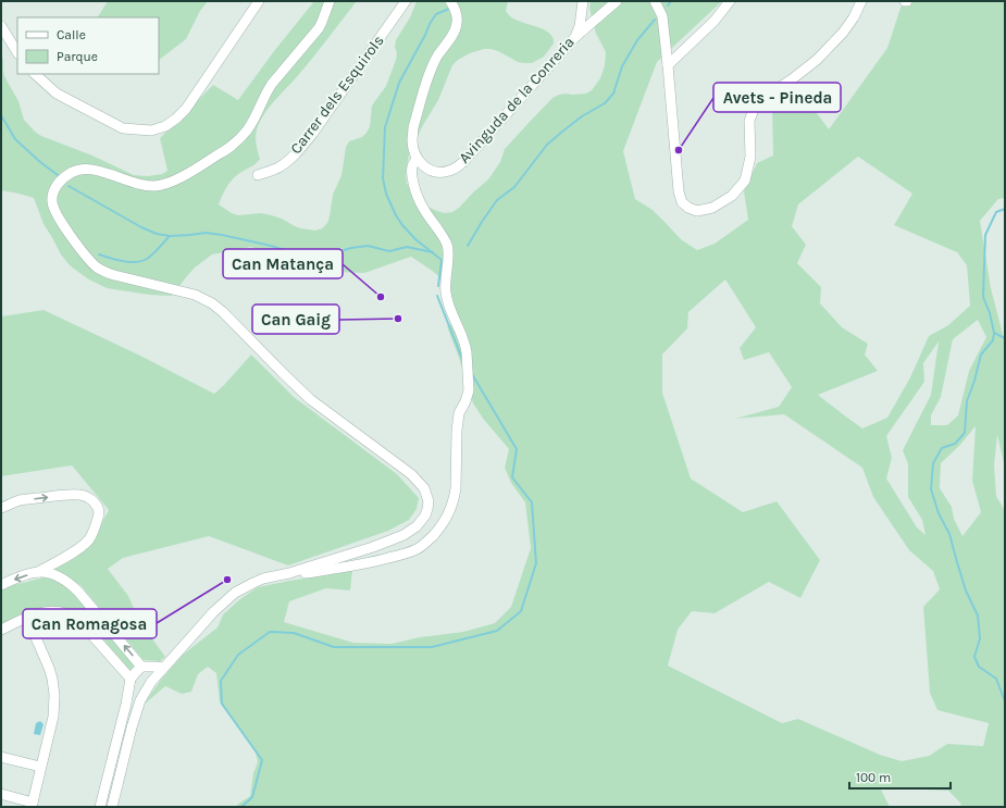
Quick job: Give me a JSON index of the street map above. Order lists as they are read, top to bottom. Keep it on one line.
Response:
{"streets":{"street":["Carrer dels Esquirols","Avinguda de la Conreria"]},"places":["Avets - Pineda","Can Matança","Can Gaig","Can Romagosa"],"legend":["Calle","Parque"],"scale_bar":"100 m"}
